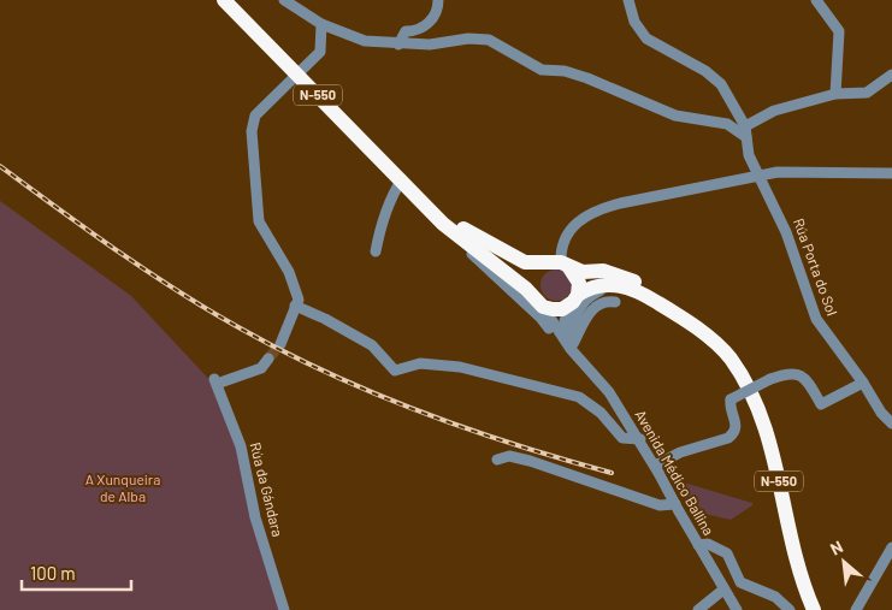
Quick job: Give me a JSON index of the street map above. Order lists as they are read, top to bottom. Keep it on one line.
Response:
{"streets":{"highway":["N-550"],"street":["Rúa Porta do Sol","Avenida Médico Ballina","Rúa da Gándara"]},"crossings":[["N-550","Avenida Médico Ballina"]],"parks":["A Xunqueira de Alba"],"scale_bar":"100 m","north":"top left"}
